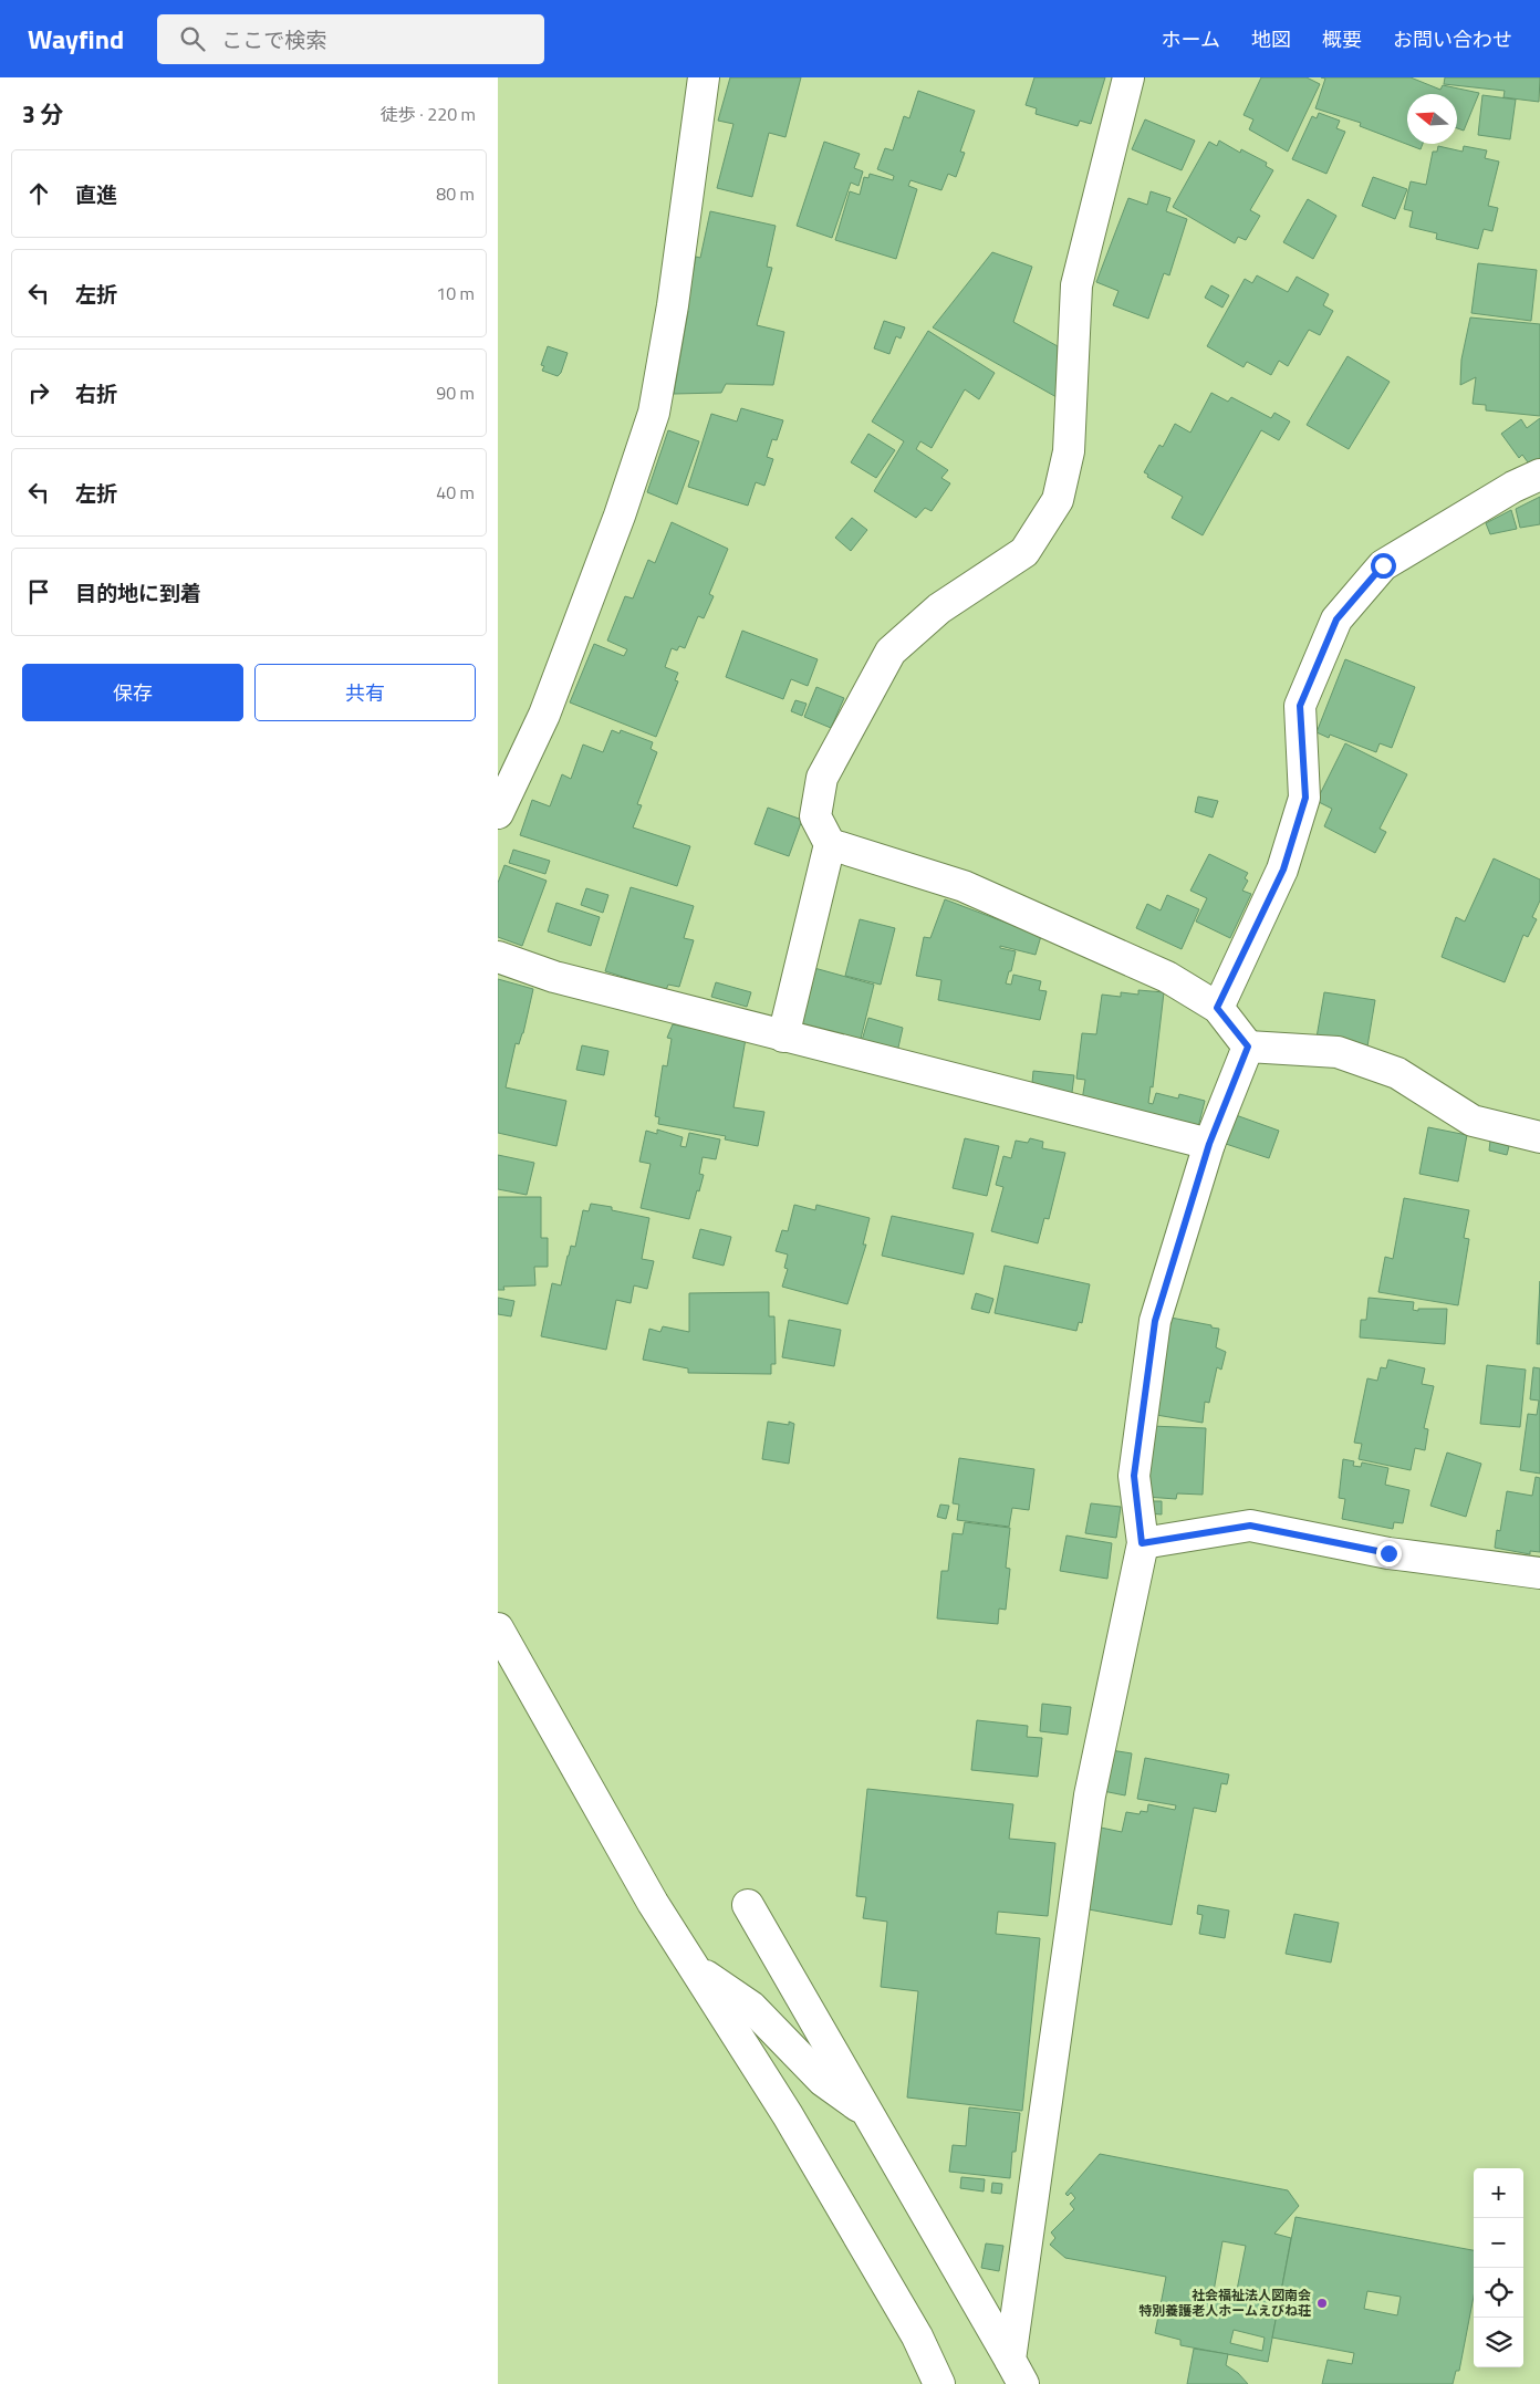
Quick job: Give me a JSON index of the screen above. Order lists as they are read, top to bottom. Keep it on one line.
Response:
{"places":["社会福祉法人図南会 特別養護老人ホームえびね荘"],"north":"left","page":{"header":"Wayfind","search":"ここで検索","nav":["ホーム","地図","概要","お問い合わせ"],"heading":["3 分","徒歩 · 220 m"],"list":[["直進","80 m"],["左折","10 m"],["右折","90 m"],["左折","40 m"],"目的地に到着"],"buttons":["保存","共有"],"map_buttons":["+","−"]}}
